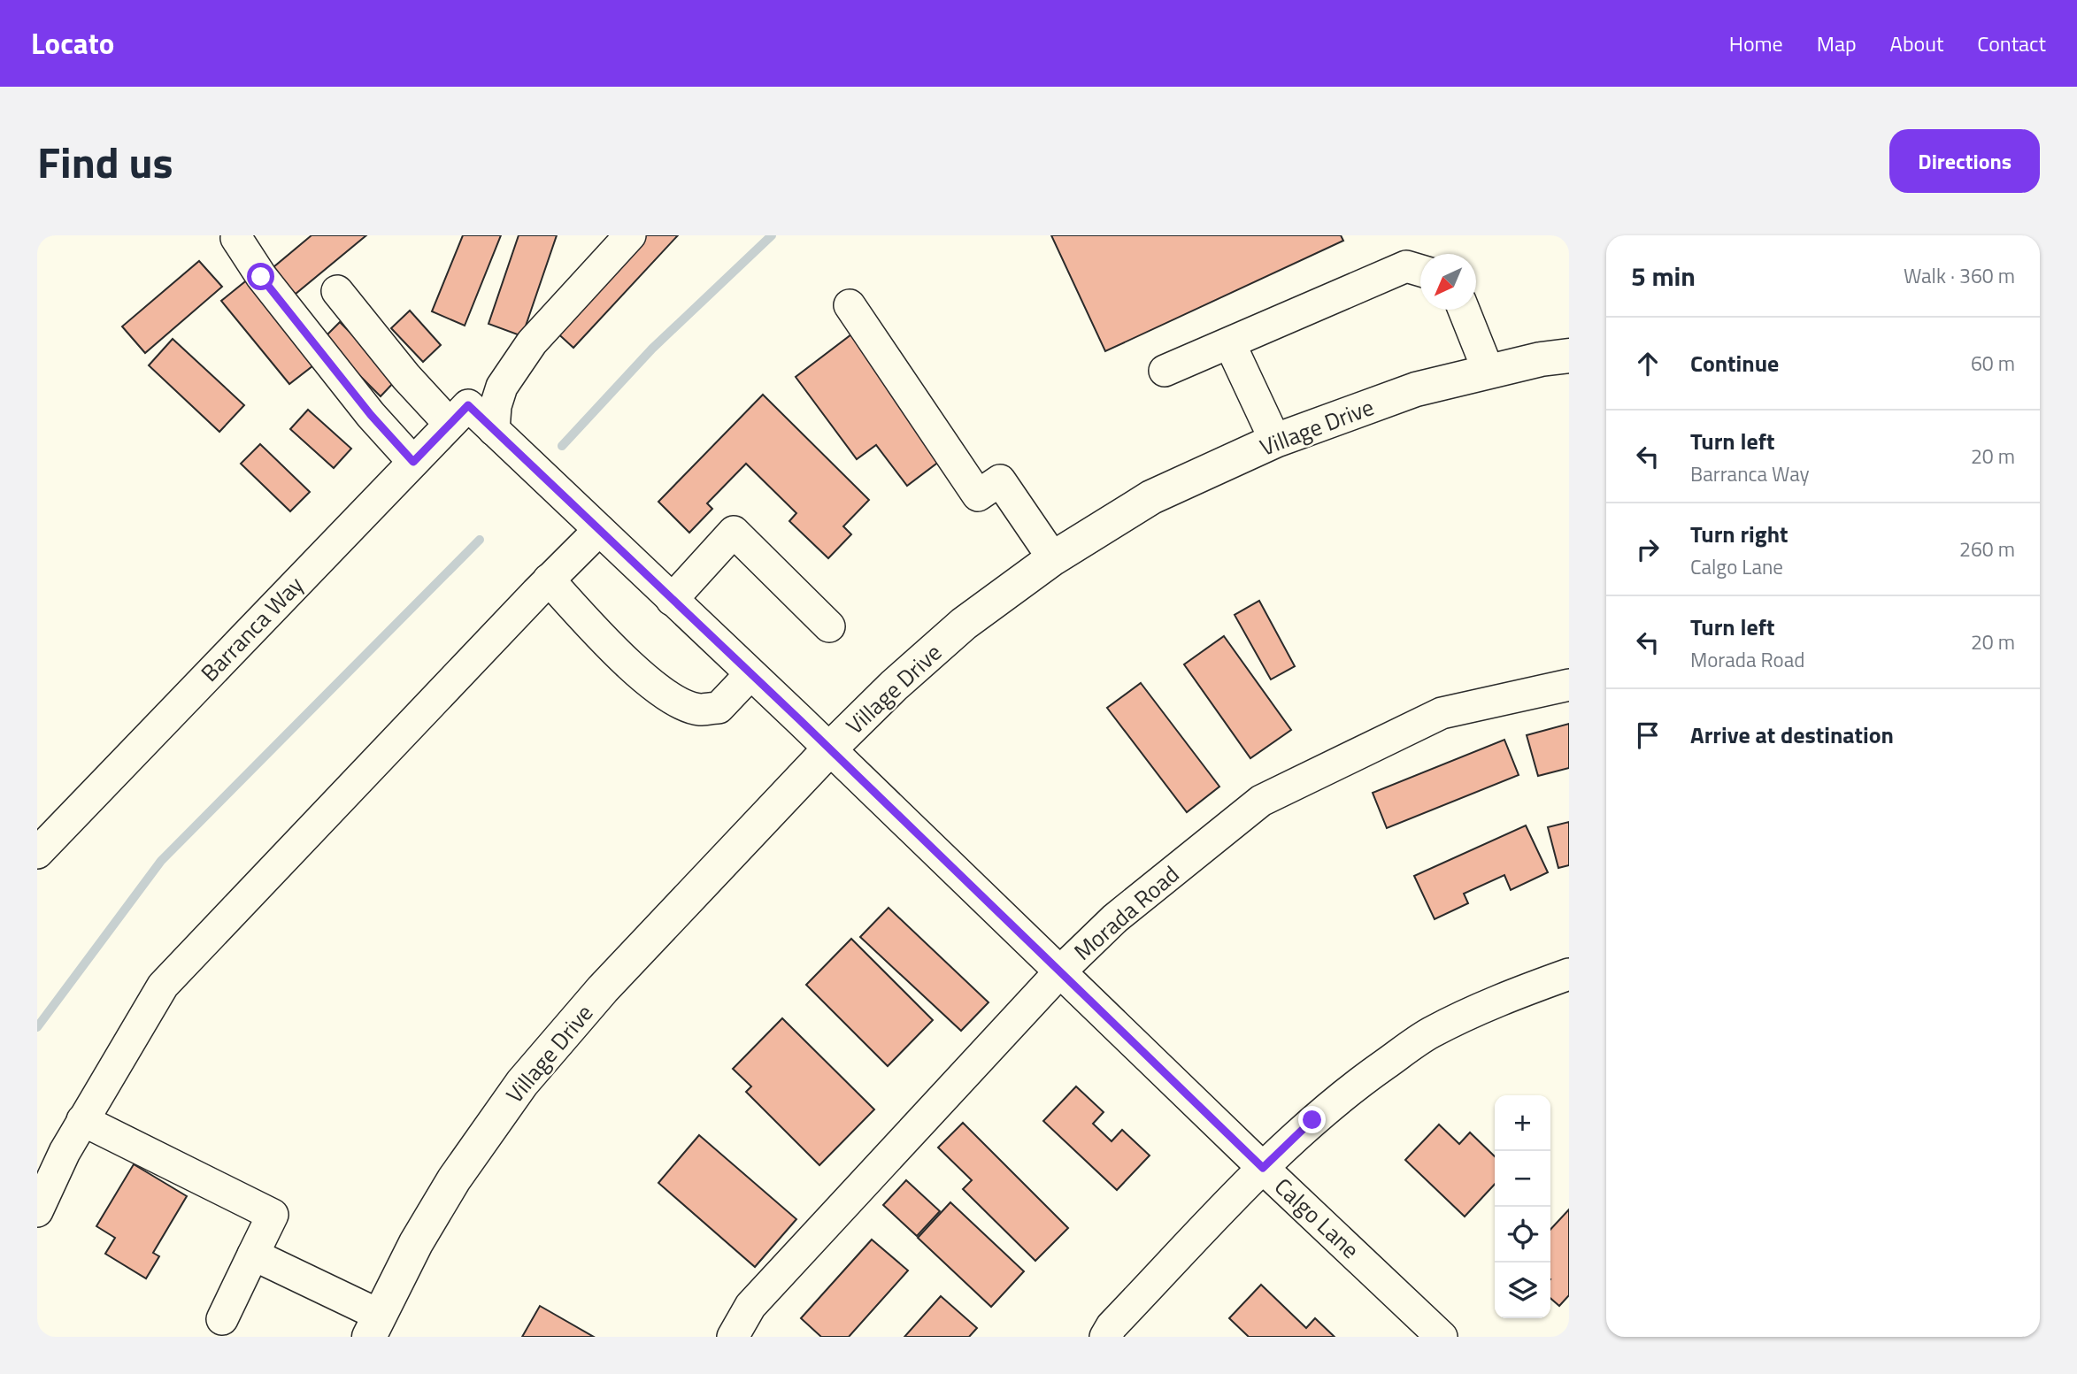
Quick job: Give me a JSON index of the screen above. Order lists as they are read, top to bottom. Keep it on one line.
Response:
{"streets":{"main road":["Village Drive"],"street":["Barranca Way","Morada Road","Calgo Lane"]},"crossings":[["Village Drive","Calgo Lane"],["Barranca Way","Calgo Lane"],["Morada Road","Calgo Lane"]],"north":"bottom left","page":{"header":"Locato","nav":["Home","Map","About","Contact"],"title":"Find us","buttons":"Directions","heading":["5 min","Walk · 360 m"],"list":[["Continue","60 m"],["Turn left","Barranca Way","20 m"],["Turn right","Calgo Lane","260 m"],["Turn left","Morada Road","20 m"],"Arrive at destination"],"map_buttons":["+","−"]}}
